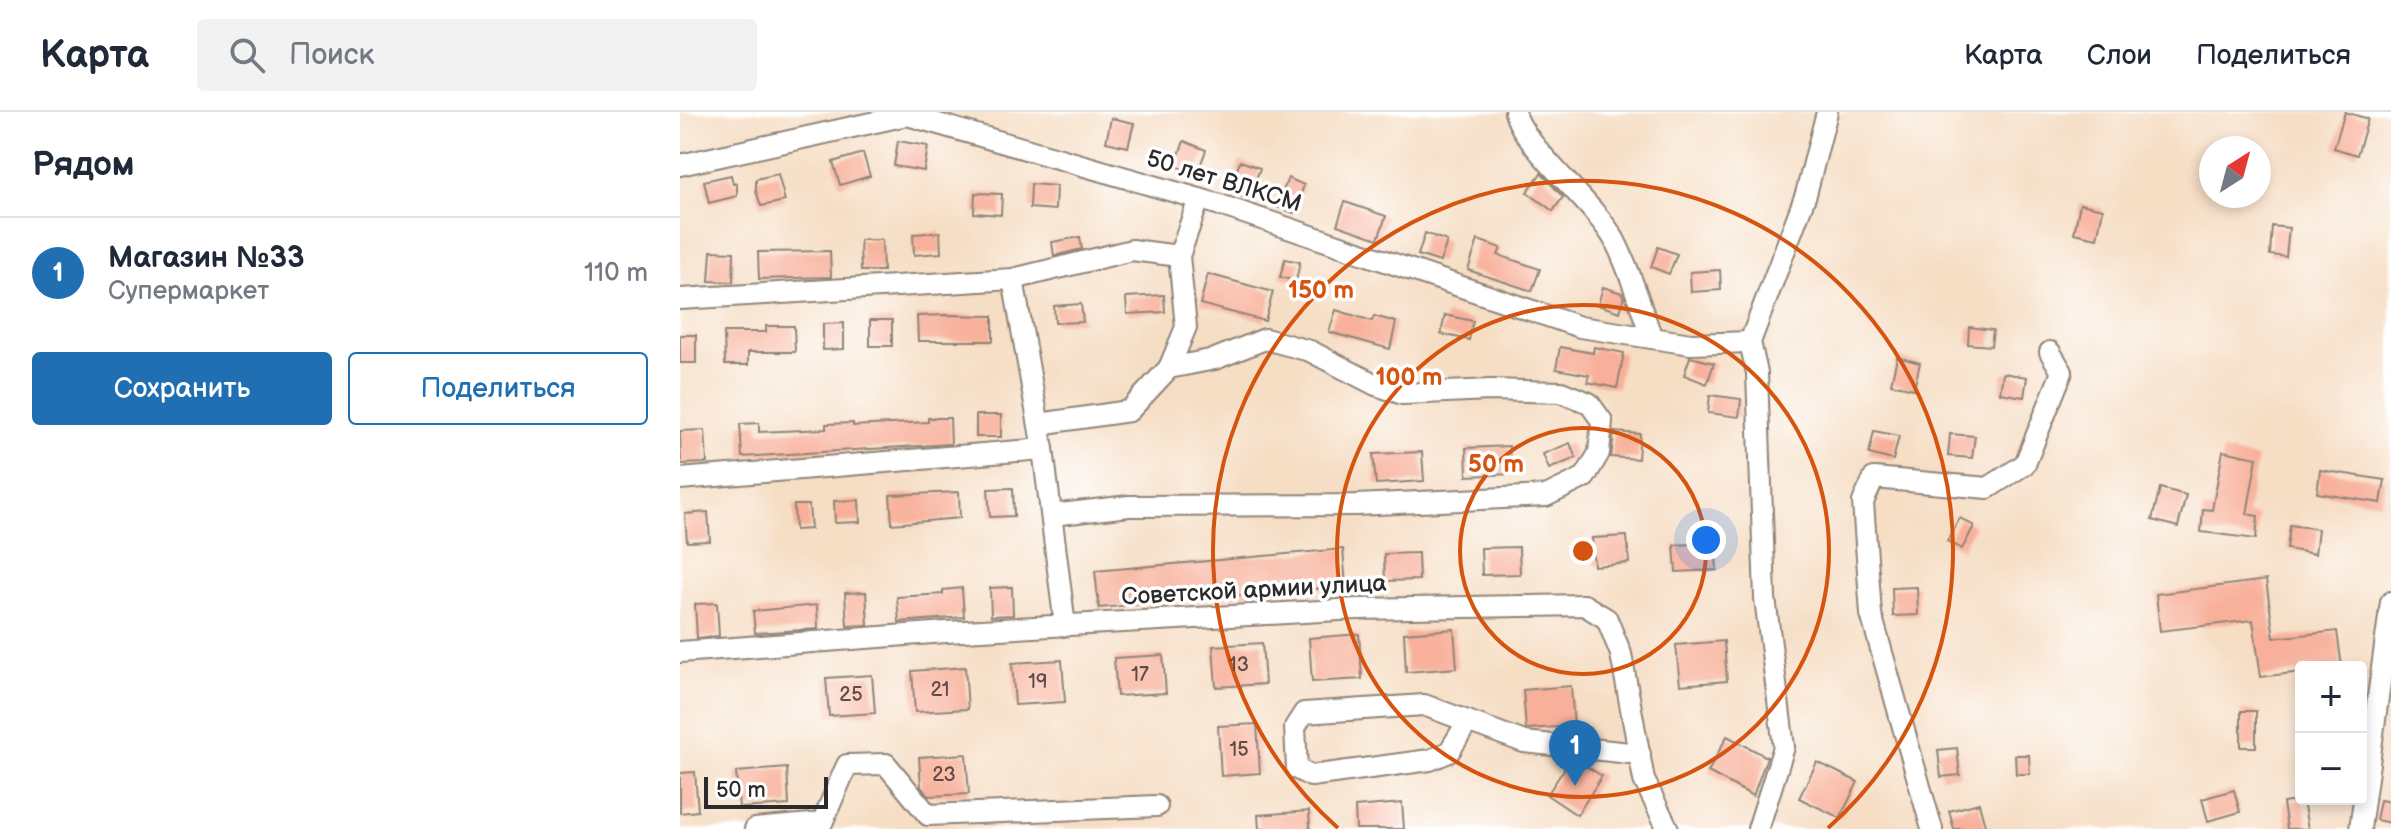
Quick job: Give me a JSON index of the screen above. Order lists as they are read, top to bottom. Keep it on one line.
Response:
{"streets":{"street":["50 лет ВЛКСМ","Советской армии улица"]},"house_numbers":["13","17","19","21","25","15","23"],"scale_bar":"50 m","north":"top right","page":{"header":"Карта","search":"Поиск","nav":["Карта","Слои","Поделиться"],"heading":"Рядом","list":[{"mark":"1","name":"Магазин №33","note":"Супермаркет","value":"110 m"}],"buttons":["Сохранить","Поделиться"],"map_buttons":["+","−"],"pins":"1","scale":"50 m"},"rings":["150 m","100 m","50 m"]}
